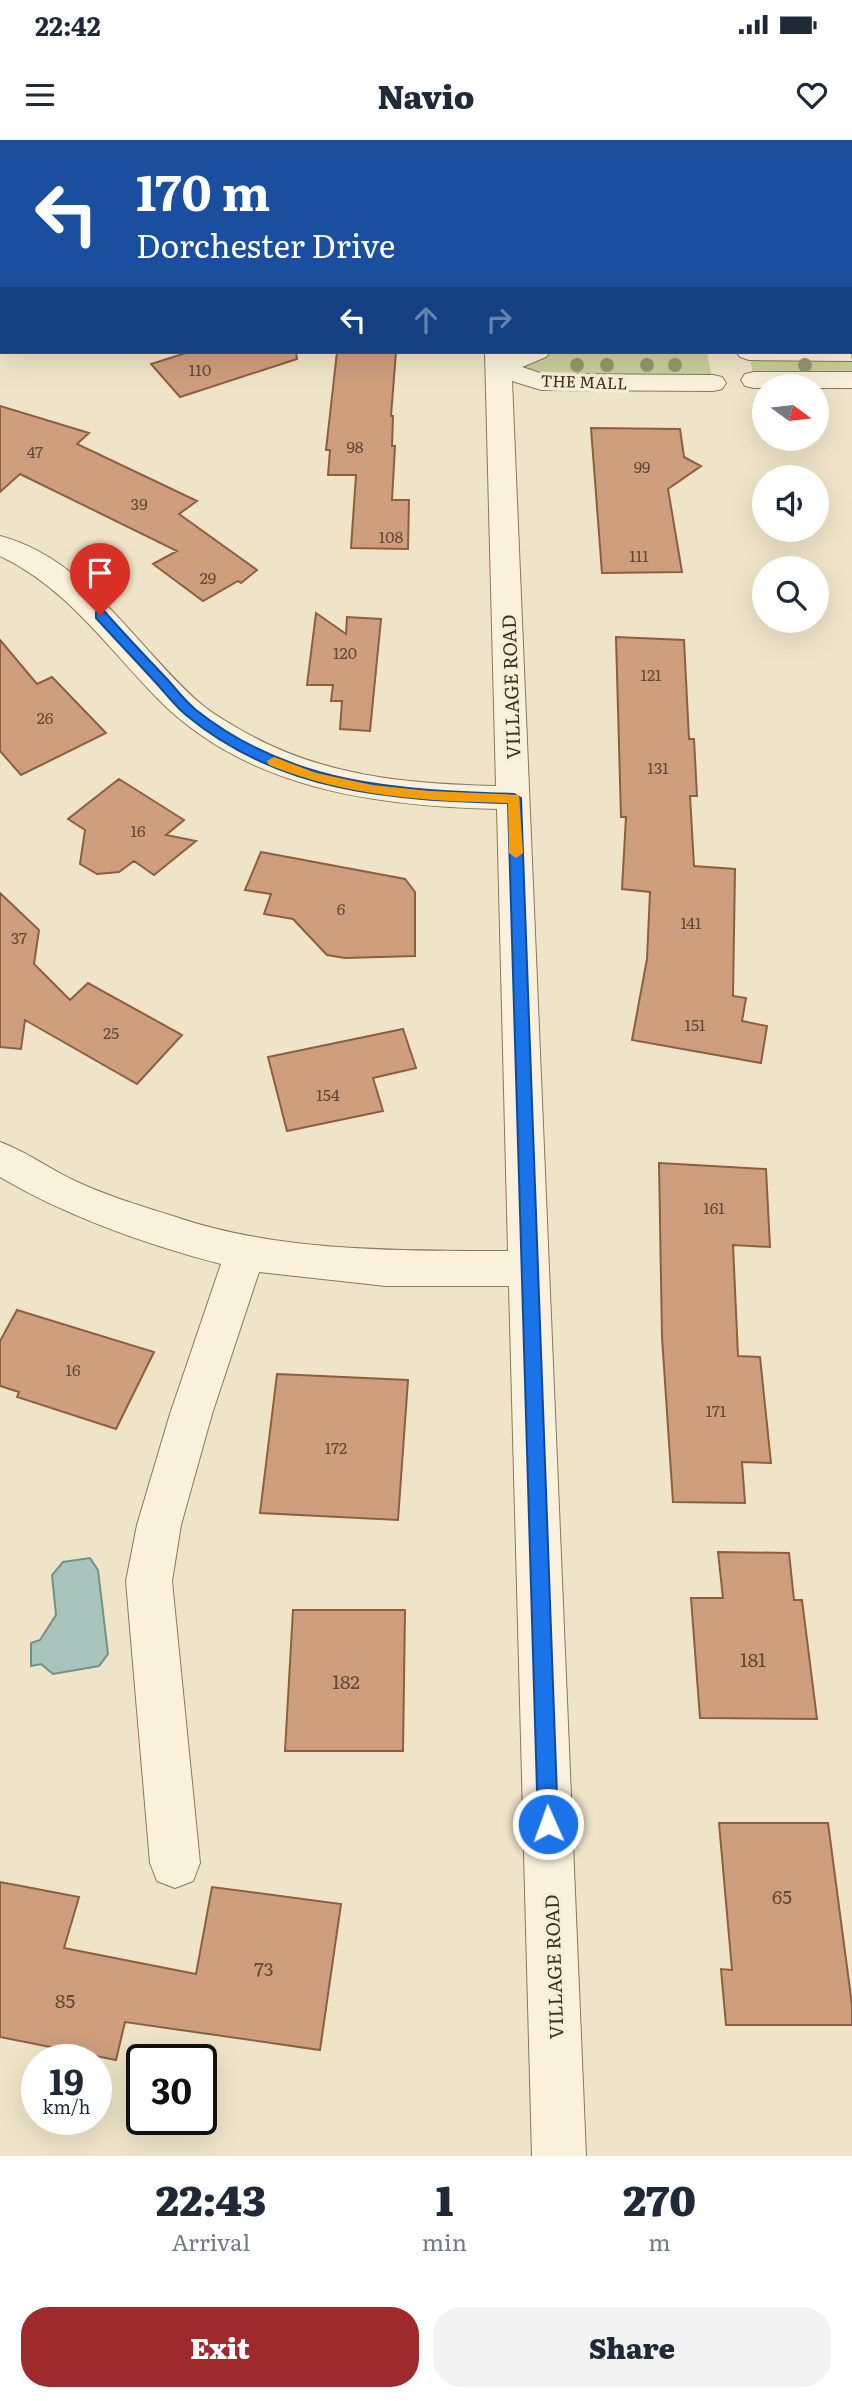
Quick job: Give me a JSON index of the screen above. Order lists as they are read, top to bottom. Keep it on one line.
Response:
{"streets":{"street":["THE MALL","VILLAGE ROAD"]},"crossings":[["THE MALL","VILLAGE ROAD"]],"house_numbers":["110","98","47","99","39","108","111","29","120","121","26","131","16","6","141","37","151","25","154","161","16","171","172","181","182","65","73","85"],"north":"right","page":{"status":"22:42","header":"Navio","turn":["170 m","Dorchester Drive"],"speed":"19 km/h","limit":"30","eta":["22:43","Arrival","1","min","270","m"],"buttons":["Exit","Share"]}}
